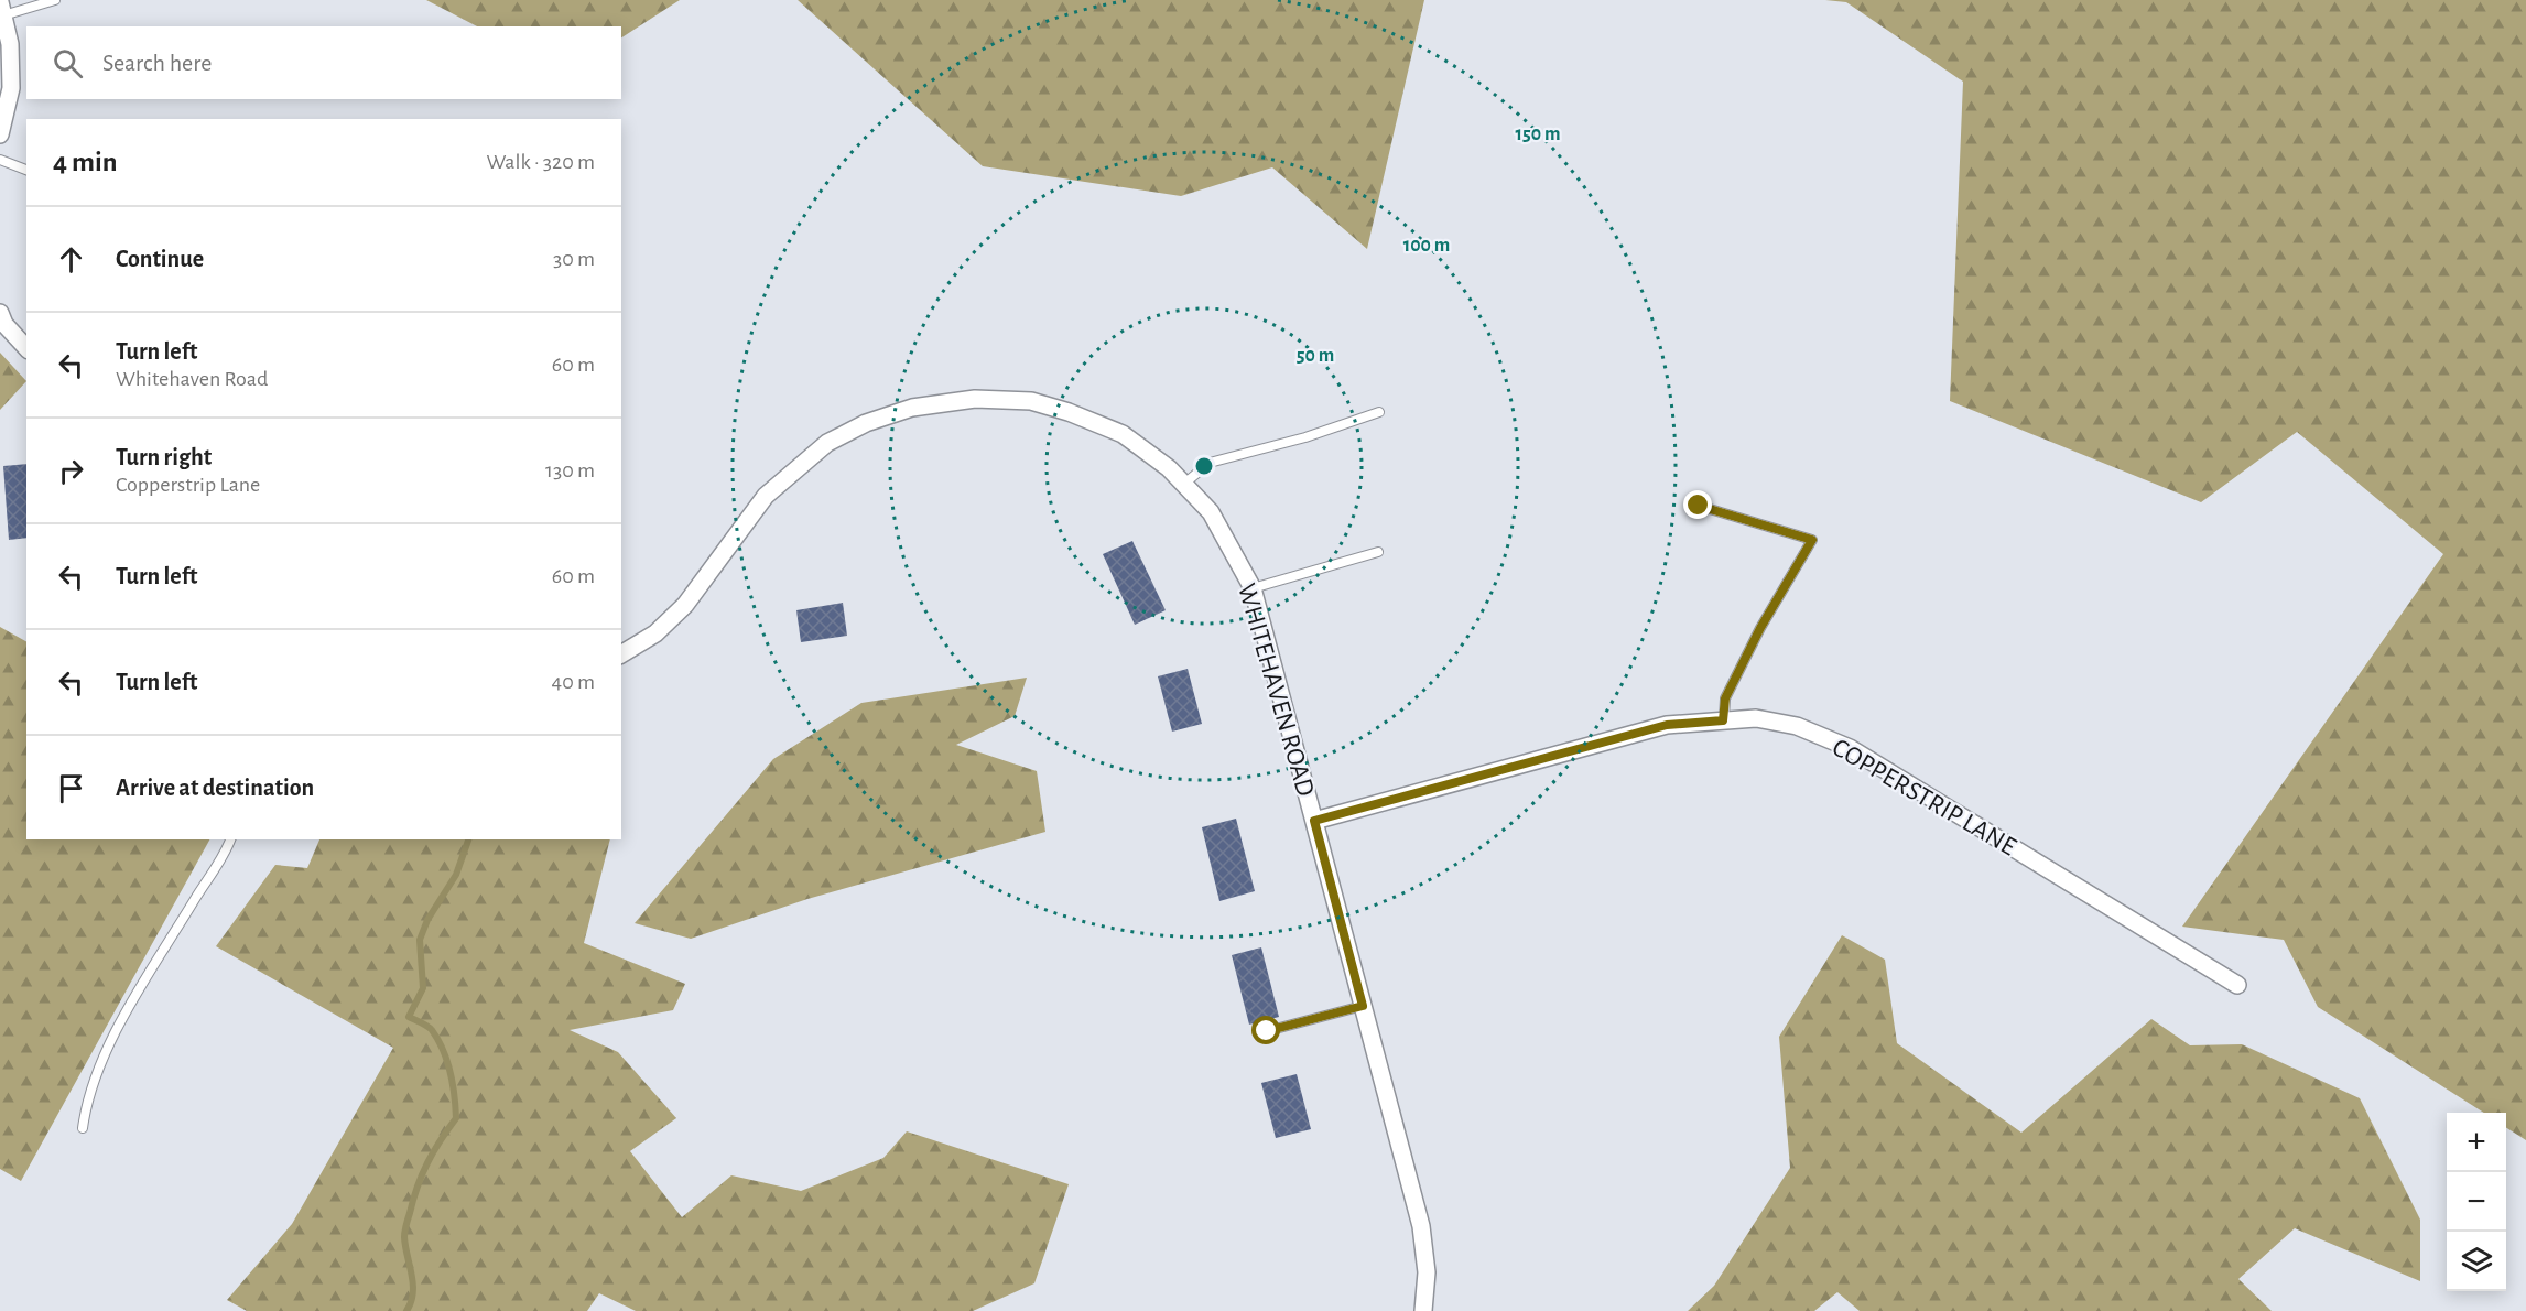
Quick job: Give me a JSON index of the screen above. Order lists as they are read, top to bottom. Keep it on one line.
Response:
{"streets":{"street":["WHITEHAVEN ROAD","COPPERSTRIP LANE"]},"crossings":[["WHITEHAVEN ROAD","COPPERSTRIP LANE"]],"page":{"search":"Search here","heading":["4 min","Walk · 320 m"],"list":[["Continue","30 m"],["Turn left","Whitehaven Road","60 m"],["Turn right","Copperstrip Lane","130 m"],["Turn left","60 m"],["Turn left","40 m"],"Arrive at destination"],"map_buttons":["+","−"]},"rings":["150 m","100 m","50 m"]}
